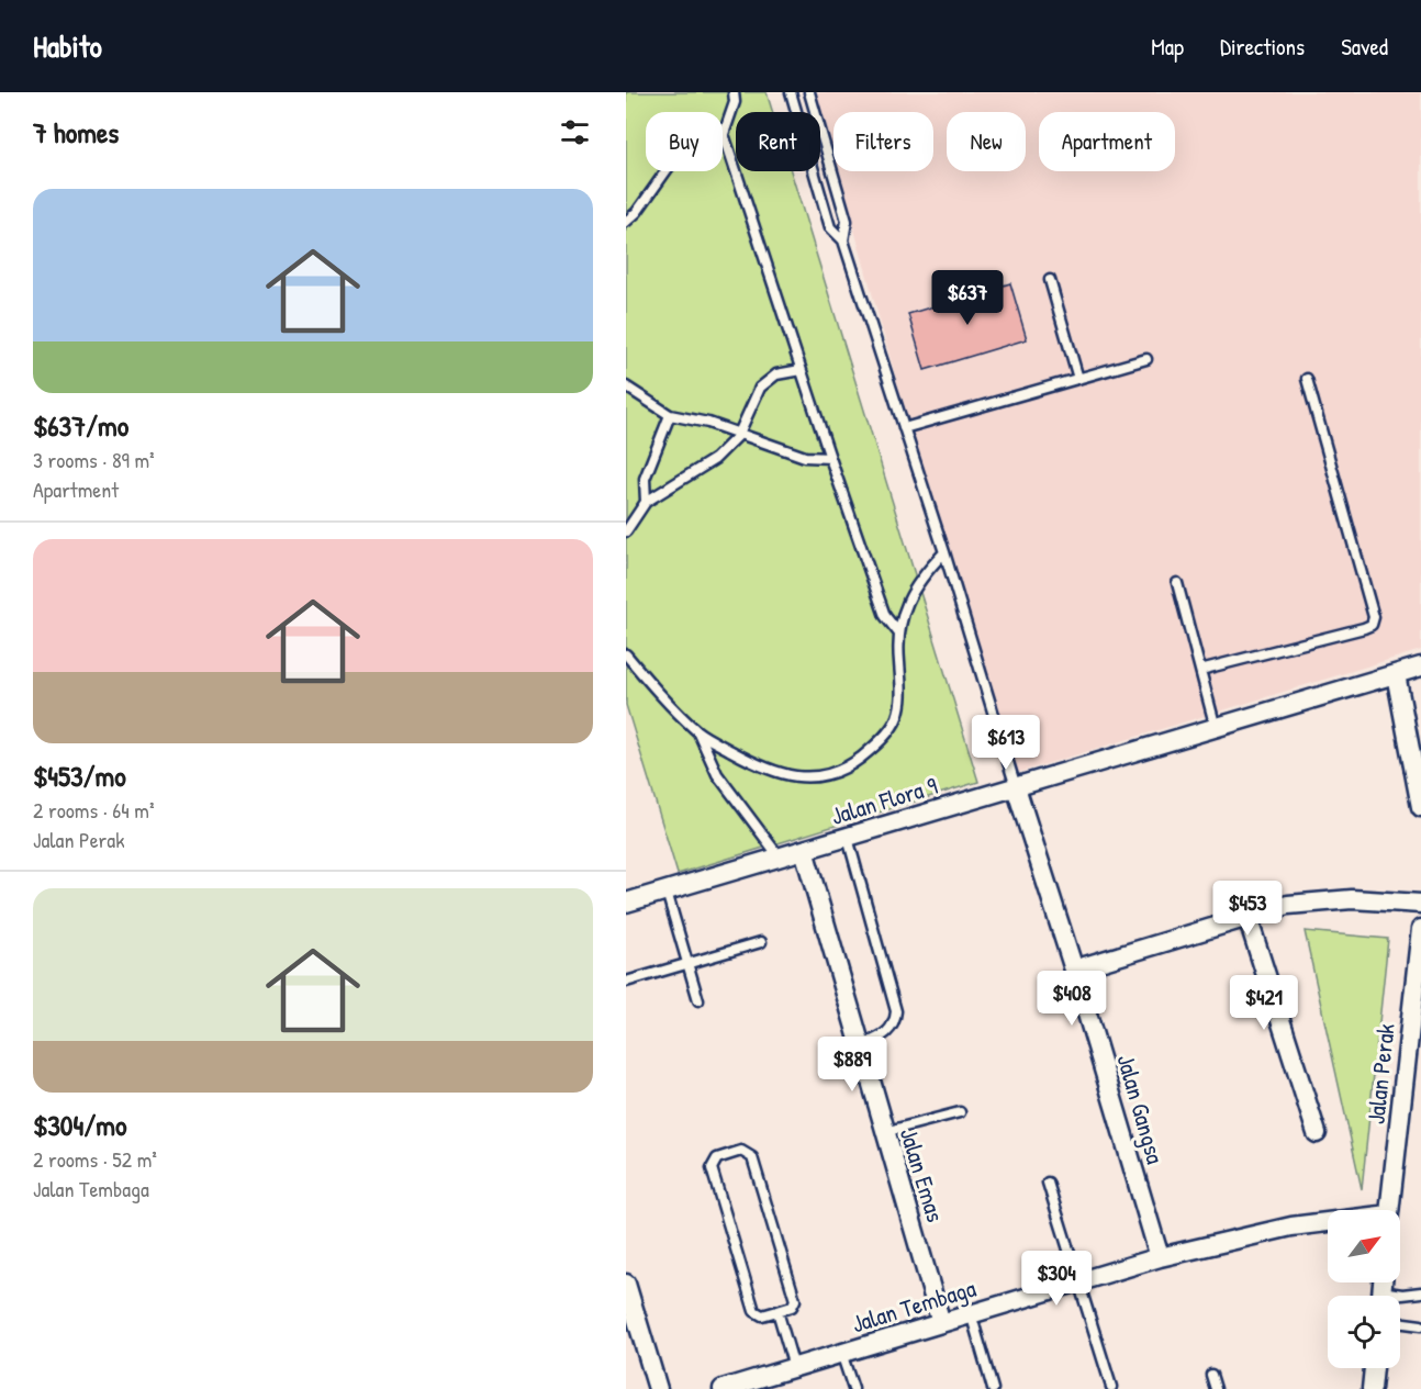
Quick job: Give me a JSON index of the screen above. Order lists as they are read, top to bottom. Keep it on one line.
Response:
{"streets":{"street":["Jalan Flora 9","Jalan Perak","Jalan Gangsa","Jalan Emas","Jalan Tembaga"]},"crossings":[["Jalan Flora 9","Jalan Gangsa"],["Jalan Flora 9","Jalan Emas"],["Jalan Gangsa","Jalan Tembaga"],["Jalan Emas","Jalan Tembaga"]],"north":"top right","page":{"header":"Habito","nav":["Map","Directions","Saved"],"heading":"7 homes","chip":["Buy","Rent","Filters","New","Apartment"],"list":[{"name":"$637/mo","note":"3 rooms · 89 m² · Apartment"},{"name":"$453/mo","note":"2 rooms · 64 m² · Jalan Perak"},{"name":"$304/mo","note":"2 rooms · 52 m² · Jalan Tembaga"}],"price":["$637","$613","$453","$408","$421","$889","$304"]}}
